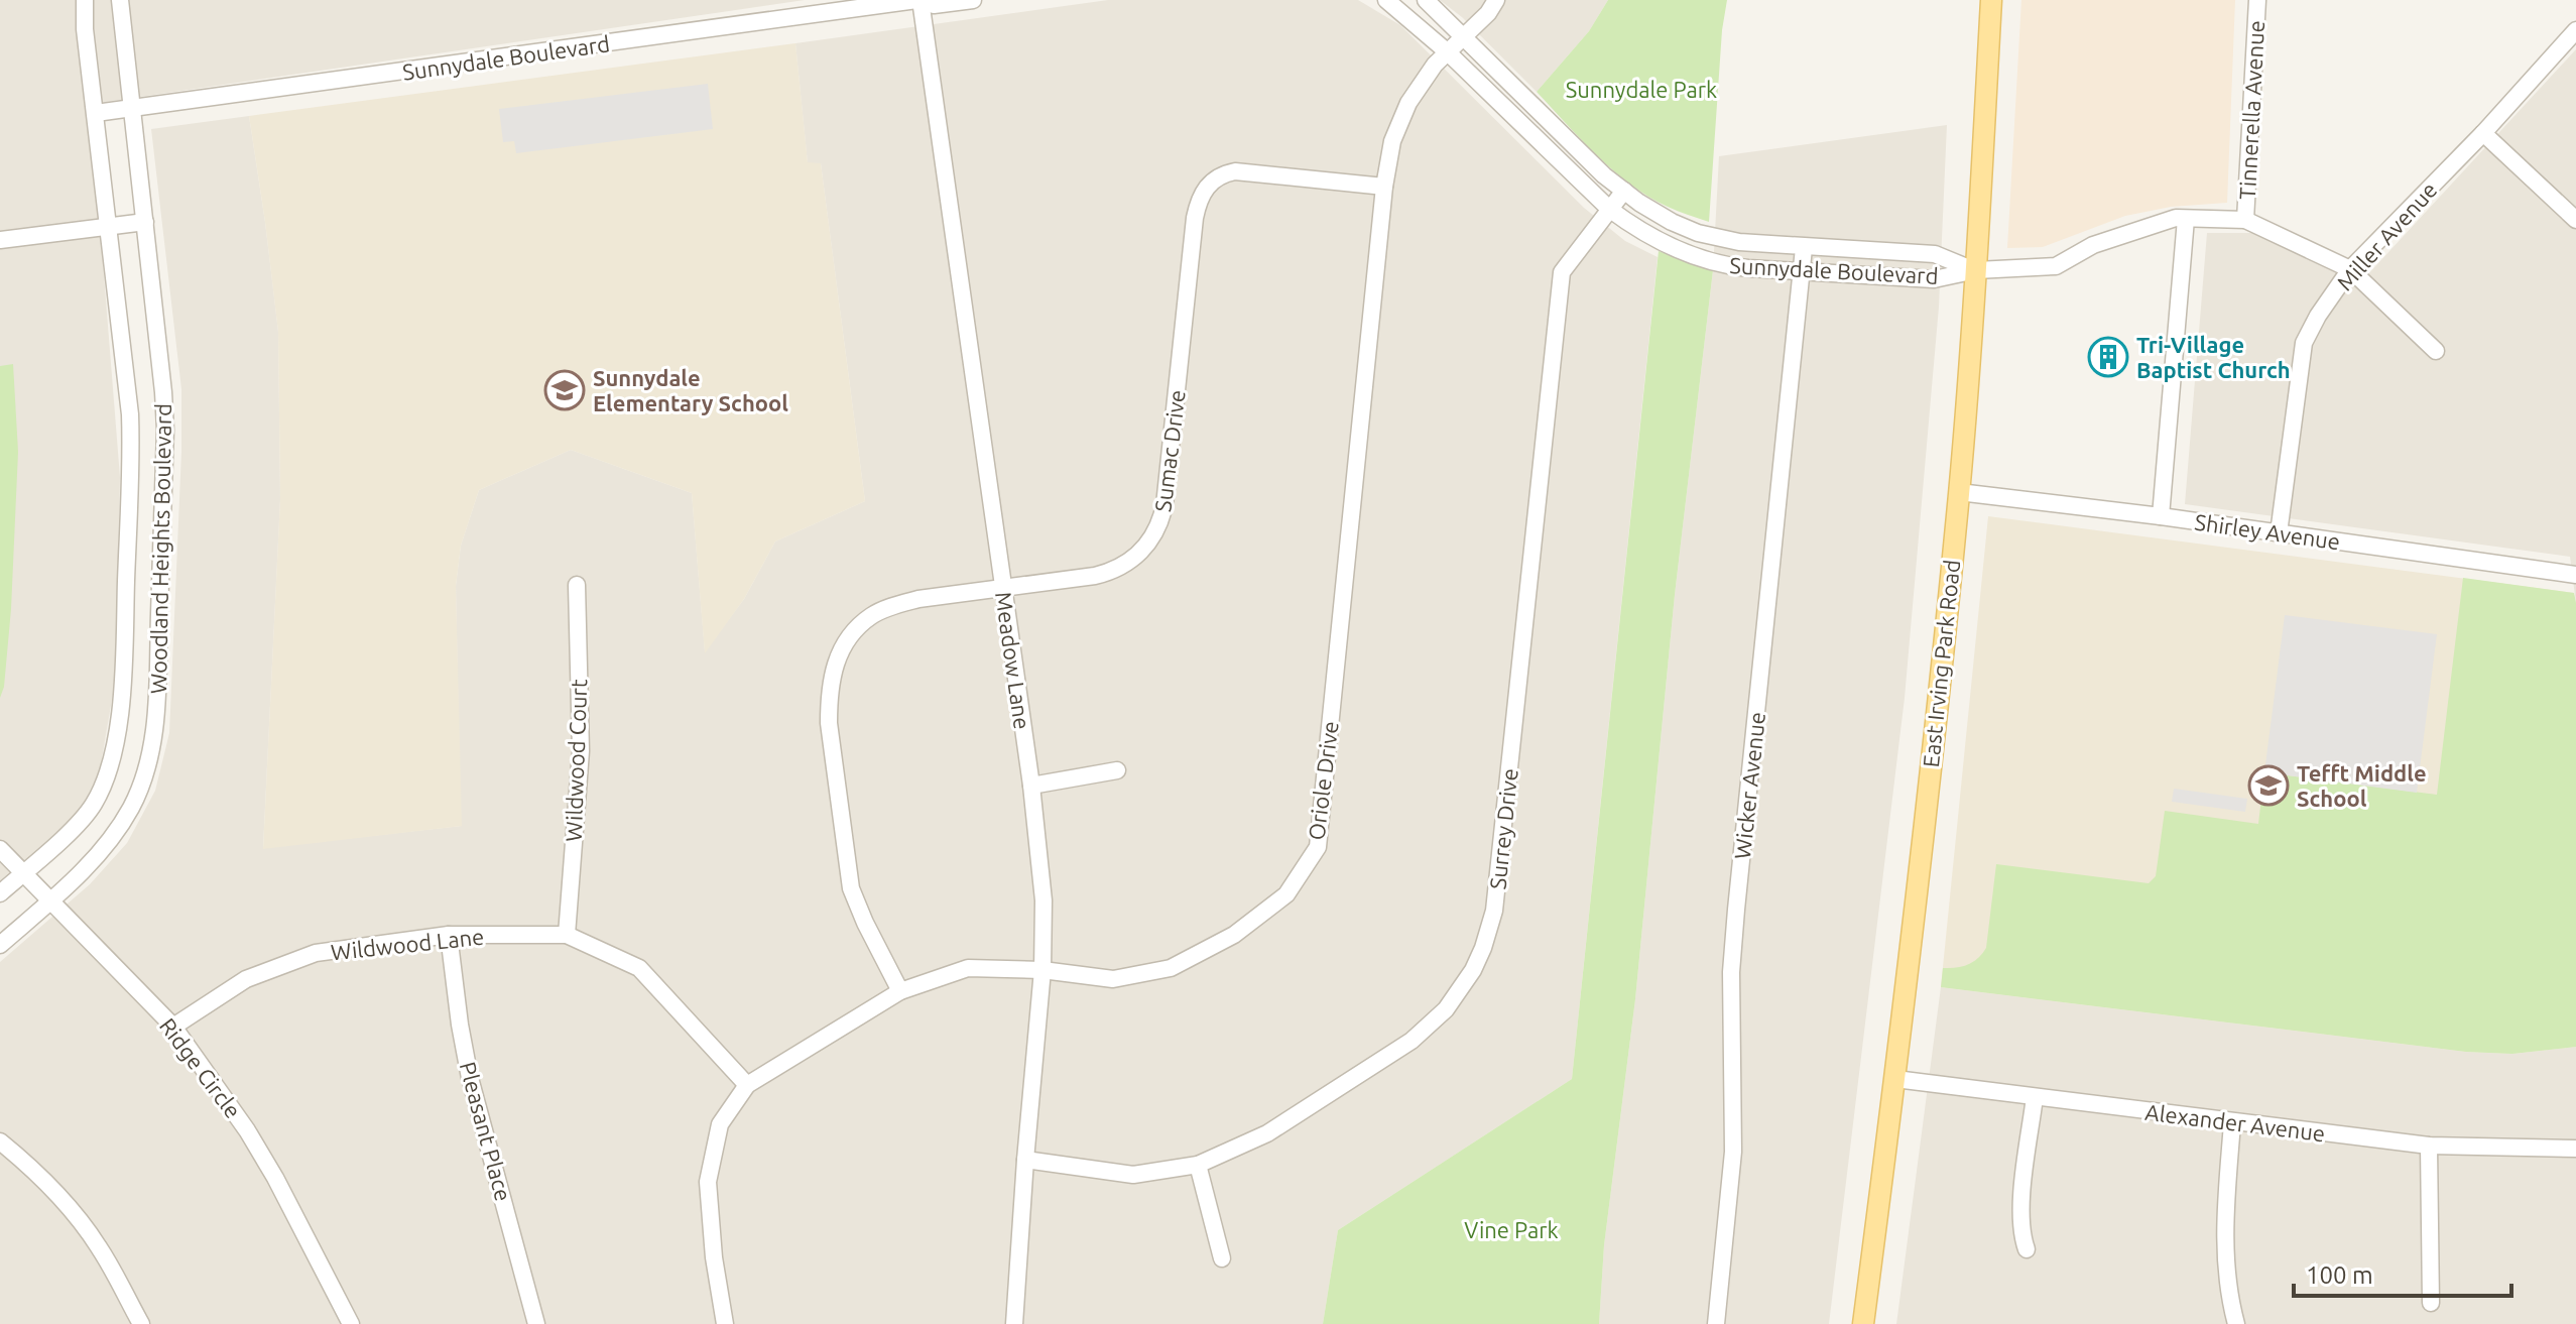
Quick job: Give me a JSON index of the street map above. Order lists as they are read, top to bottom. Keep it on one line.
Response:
{"streets":{"main road":["East Irving Park Road"],"street":["Sunnydale Boulevard","Tinnerella Avenue","Miller Avenue","Sumac Drive","Shirley Avenue","Woodland Heights Boulevard","Meadow Lane","Wildwood Court","Oriole Drive","Wicker Avenue","Surrey Drive","Wildwood Lane","Ridge Circle","Alexander Avenue","Pleasant Place"]},"crossings":[["Sunnydale Boulevard","Woodland Heights Boulevard"],["Sunnydale Boulevard","Meadow Lane"],["Sunnydale Boulevard","East Irving Park Road"],["Sunnydale Boulevard","Oriole Drive"],["Sunnydale Boulevard","Wicker Avenue"],["Sunnydale Boulevard","Surrey Drive"],["Miller Avenue","Shirley Avenue"],["Sumac Drive","Meadow Lane"],["Sumac Drive","Oriole Drive"],["Shirley Avenue","East Irving Park Road"],["Woodland Heights Boulevard","Ridge Circle"],["Meadow Lane","Oriole Drive"],["Meadow Lane","Surrey Drive"],["East Irving Park Road","Alexander Avenue"],["Wildwood Court","Wildwood Lane"],["Oriole Drive","Wildwood Lane"],["Wildwood Lane","Ridge Circle"],["Wildwood Lane","Pleasant Place"]],"parks":["Sunnydale Park","Vine Park"],"places":{"building":["Tri-Village Baptist Church"],"school or university":["Sunnydale Elementary School","Tefft Middle School"]},"scale_bar":"100 m"}
